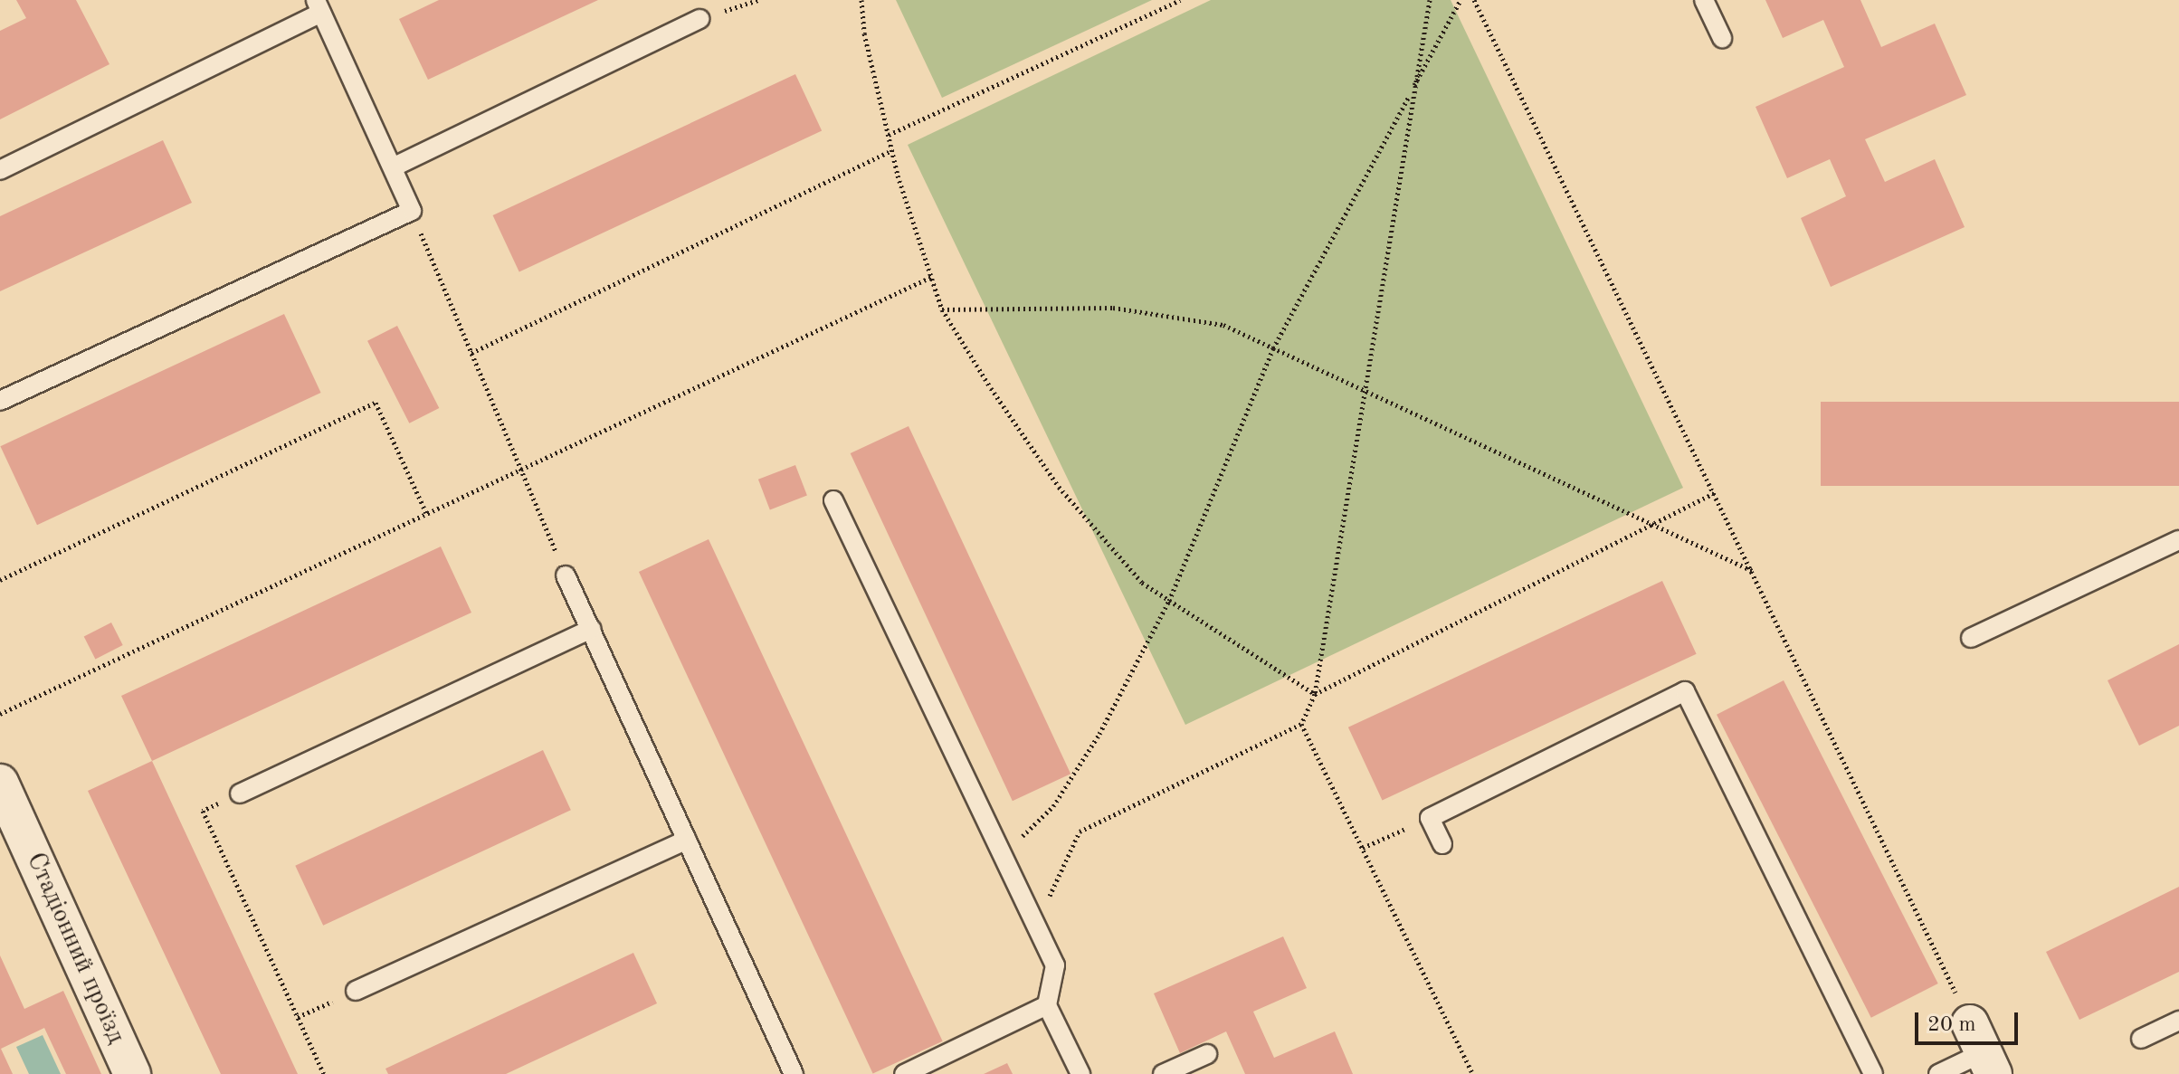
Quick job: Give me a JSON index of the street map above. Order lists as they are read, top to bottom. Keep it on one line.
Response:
{"streets":{"street":["Стадіонний проїзд"]},"scale_bar":"20 m"}
